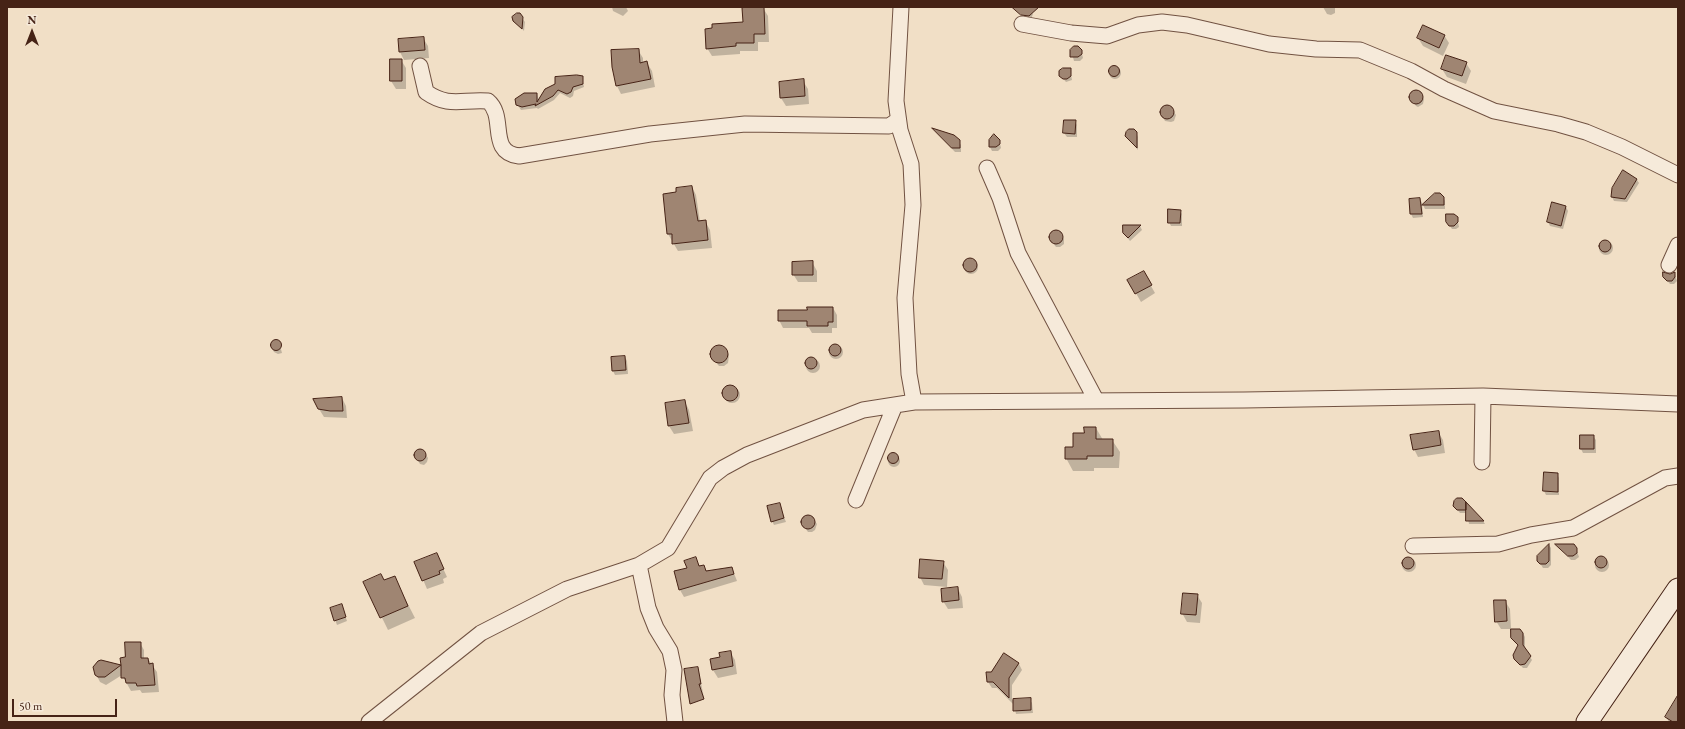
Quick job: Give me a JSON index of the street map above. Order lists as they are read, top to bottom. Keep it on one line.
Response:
{"scale_bar":"50 m","north":"top"}
